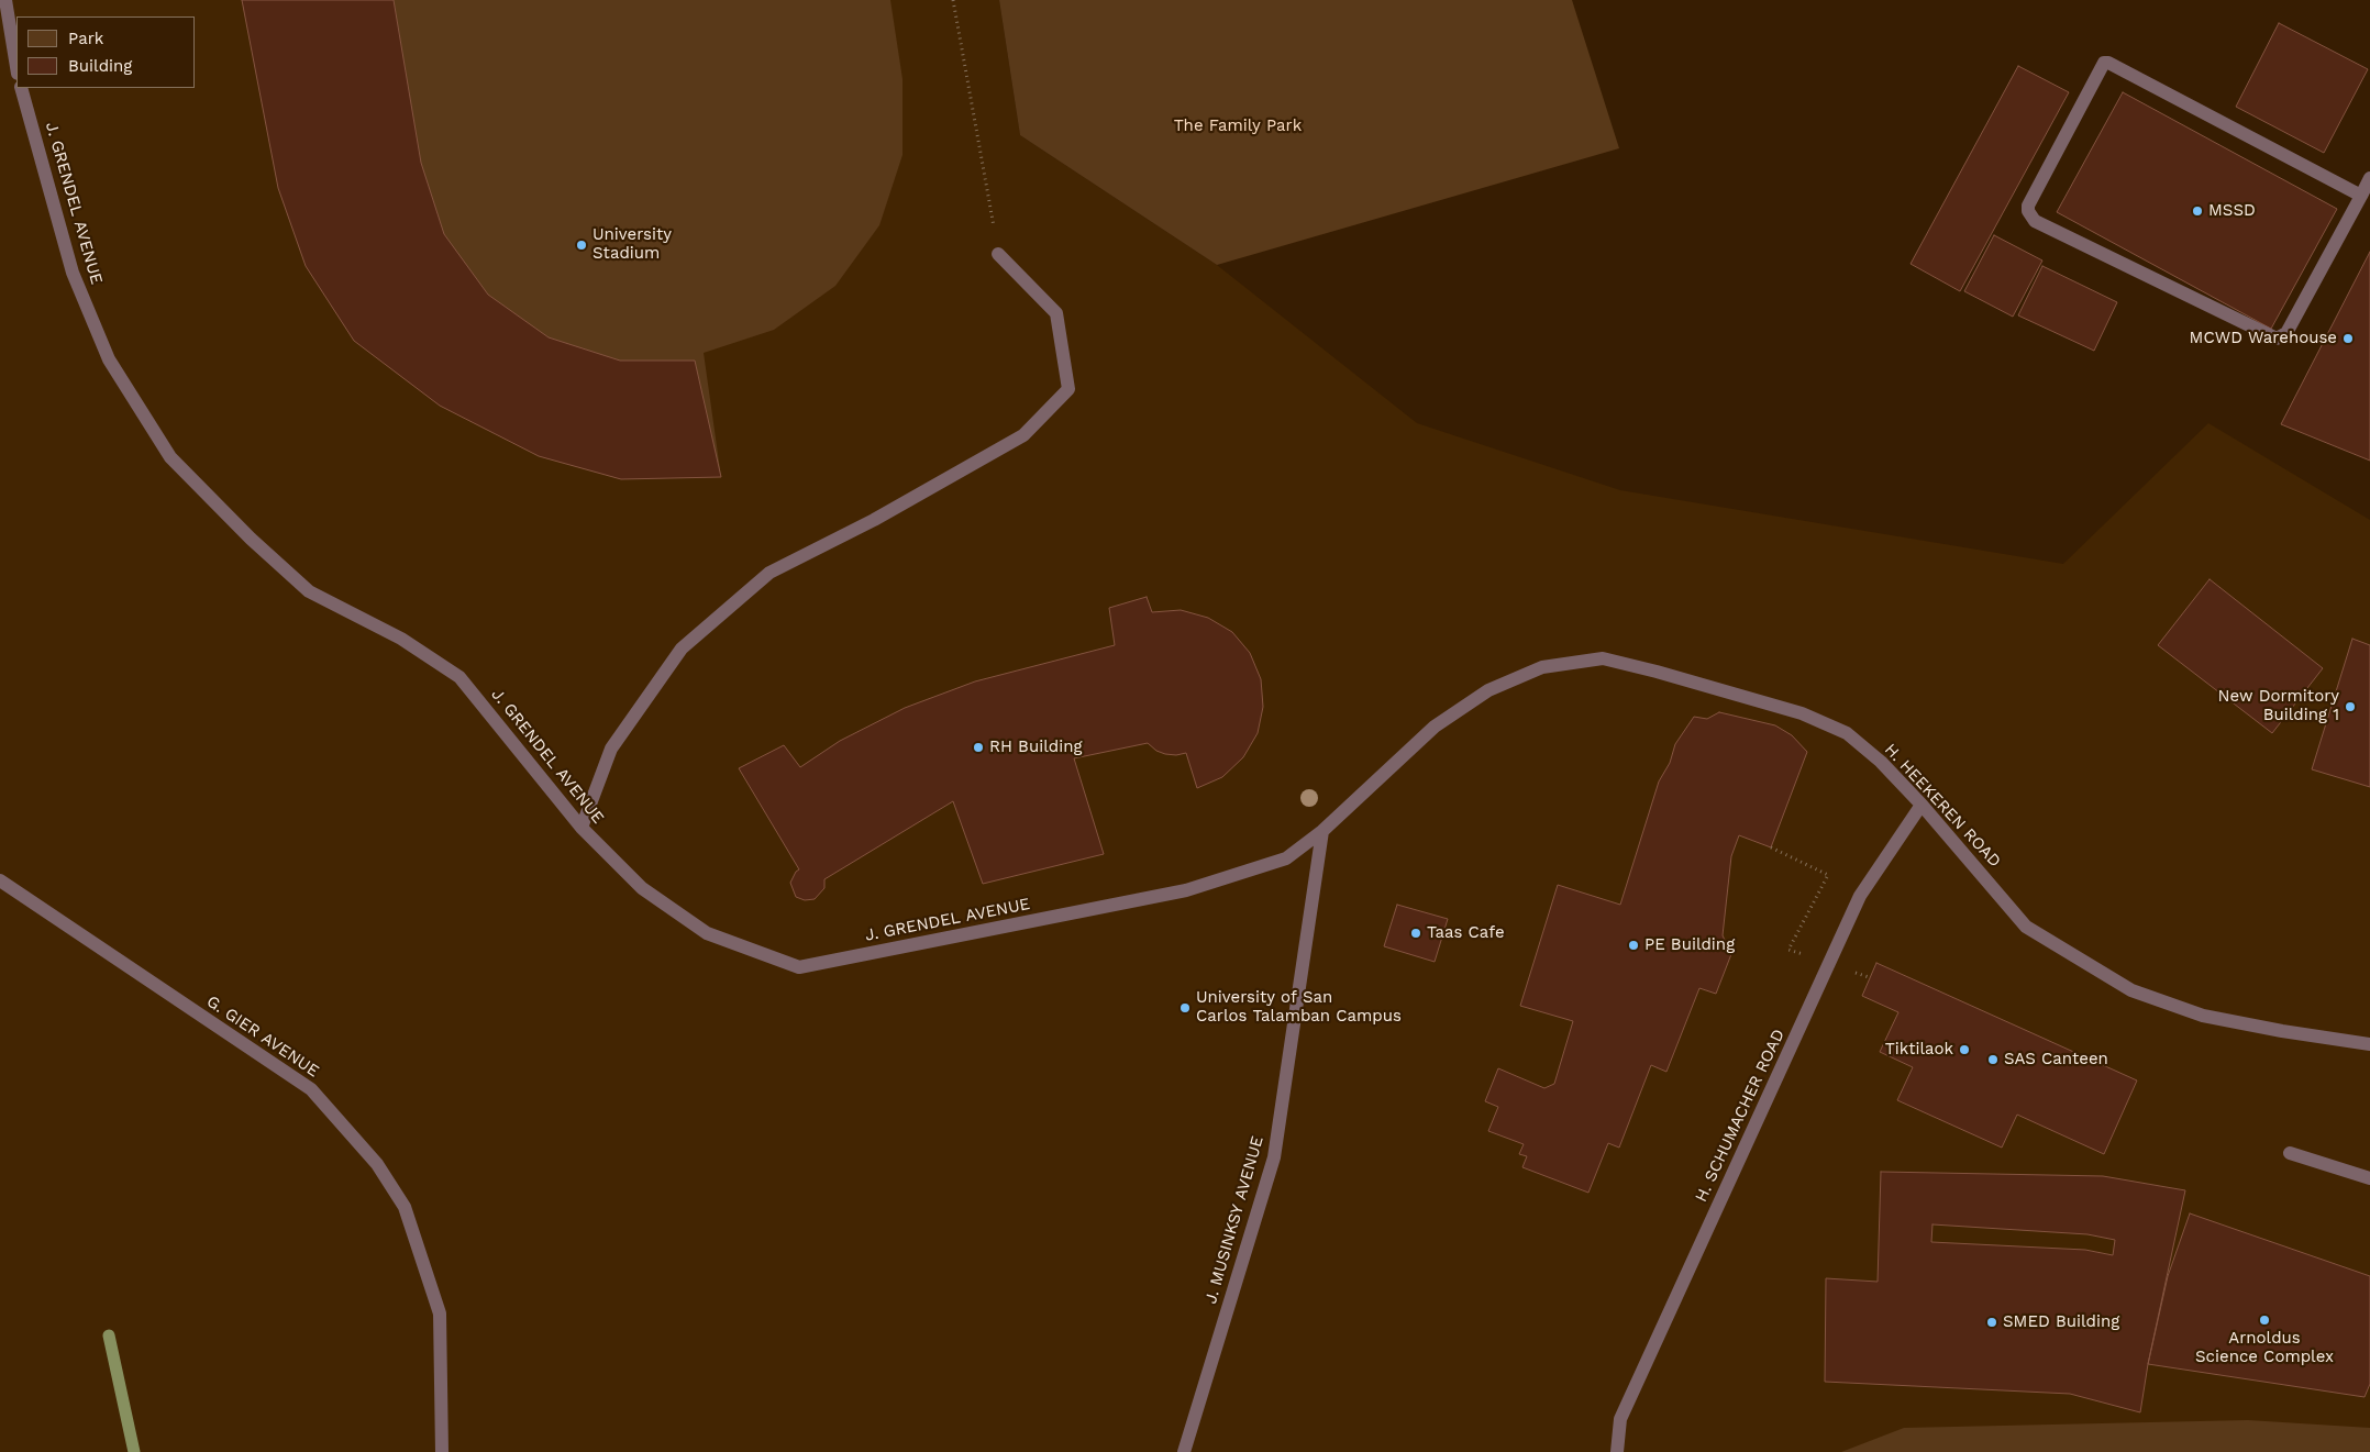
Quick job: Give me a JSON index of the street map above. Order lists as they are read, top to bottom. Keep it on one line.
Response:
{"streets":{"lane":["J. GRENDEL AVENUE","H. HEEKEREN ROAD","G. GIER AVENUE","H. SCHUMACHER ROAD","J. MUSINKSY AVENUE"]},"crossings":[["J. GRENDEL AVENUE","H. HEEKEREN ROAD"],["J. GRENDEL AVENUE","J. MUSINKSY AVENUE"],["H. HEEKEREN ROAD","H. SCHUMACHER ROAD"],["H. HEEKEREN ROAD","J. MUSINKSY AVENUE"]],"parks":["The Family Park"],"places":["MSSD","University Stadium","MCWD Warehouse","New Dormitory Building 1","RH Building","Taas Cafe","PE Building","University of San Carlos Talamban Campus","Tiktilaok","SAS Canteen","Arnoldus Science Complex","SMED Building"],"legend":["Park","Building"]}
